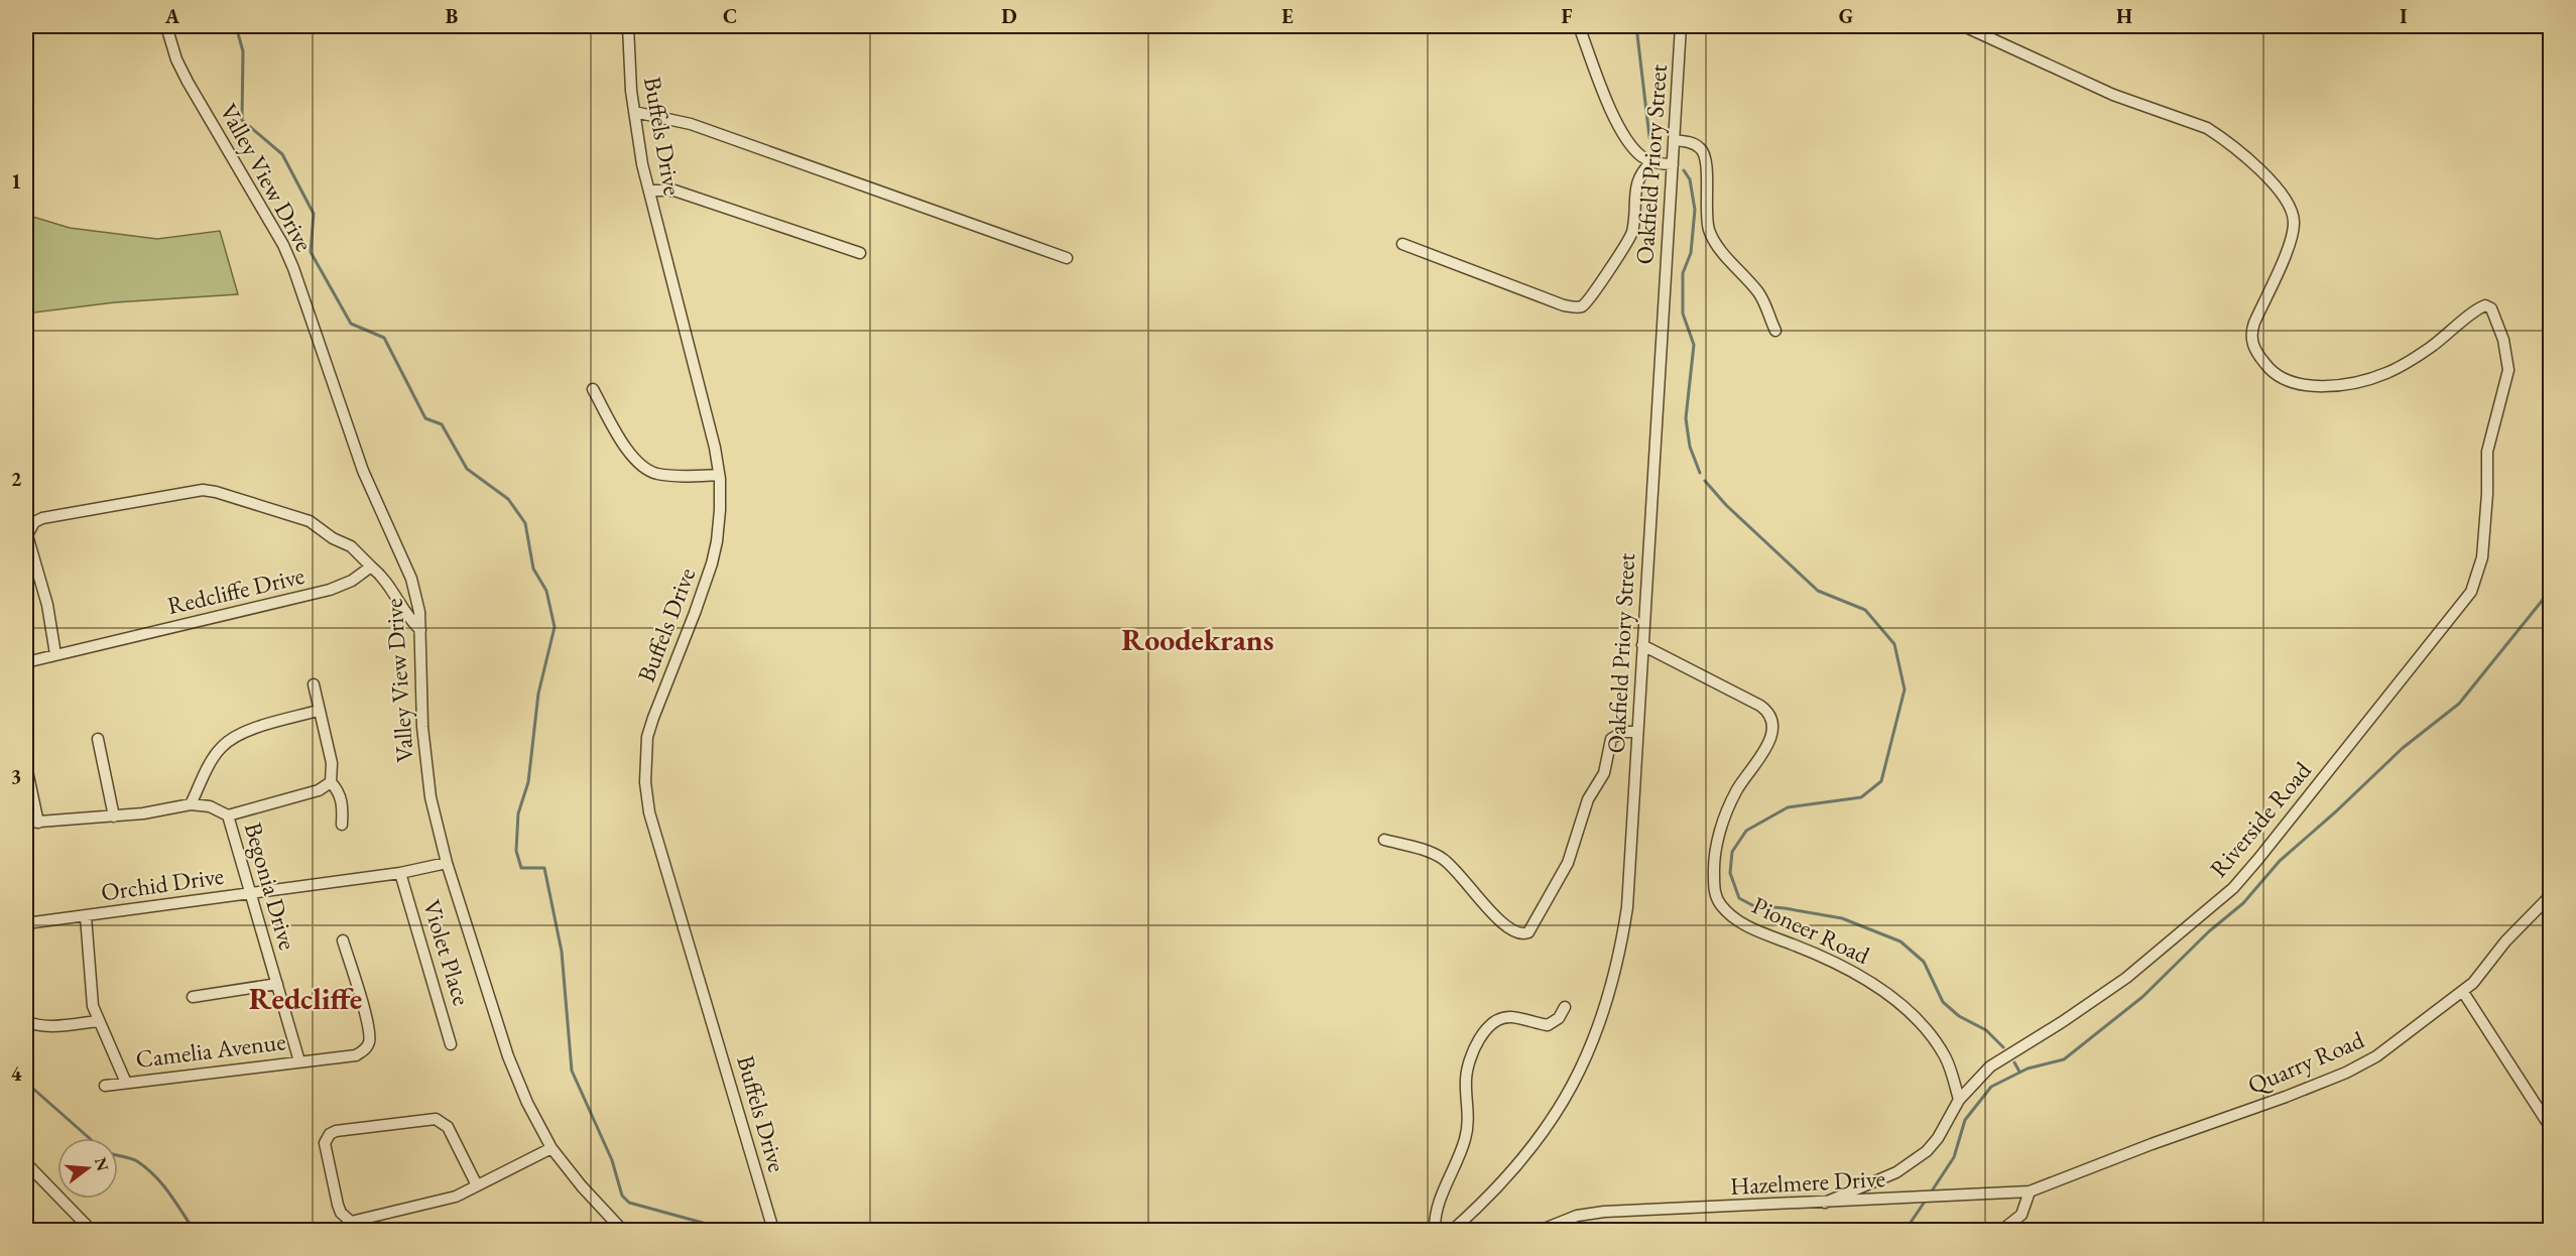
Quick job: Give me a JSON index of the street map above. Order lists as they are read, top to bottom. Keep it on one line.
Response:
{"streets":{"street":["Buffels Drive","Oakfield Priory Street","Valley View Drive","Redcliffe Drive","Riverside Road","Orchid Drive","Begonia Drive","Pioneer Road","Violet Place","Camelia Avenue","Quarry Road","Hazelmere Drive"]},"crossings":[["Oakfield Priory Street","Pioneer Road"],["Valley View Drive","Orchid Drive"],["Riverside Road","Pioneer Road"],["Riverside Road","Hazelmere Drive"],["Orchid Drive","Begonia Drive"],["Orchid Drive","Violet Place"],["Orchid Drive","Camelia Avenue"],["Begonia Drive","Camelia Avenue"],["Quarry Road","Hazelmere Drive"]],"districts":["Roodekrans","Redcliffe"],"north":"right","grid":{"columns":["A","B","C","D","E","F","G","H","I"],"rows":["1","2","3","4"]}}
